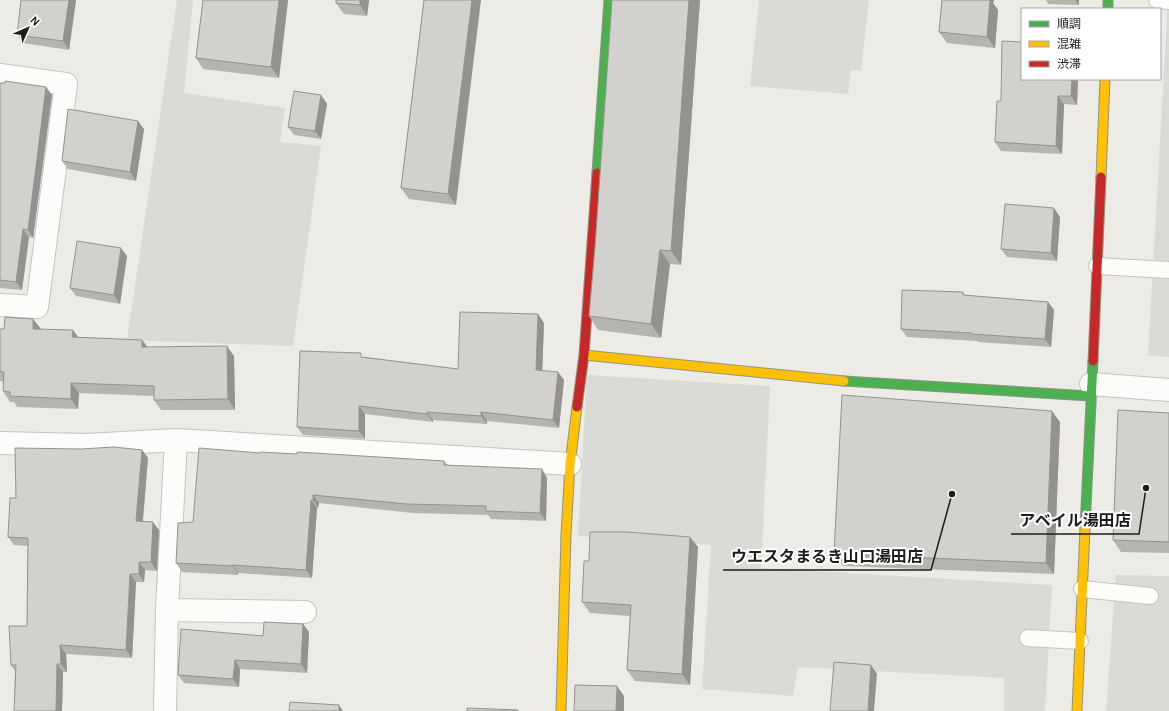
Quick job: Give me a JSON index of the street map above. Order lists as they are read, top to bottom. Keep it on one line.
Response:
{"places":["アベイル湯田店","ウエスタまるき山口湯田店"],"legend":["順調","混雑","渋滞"],"north":"top right"}
